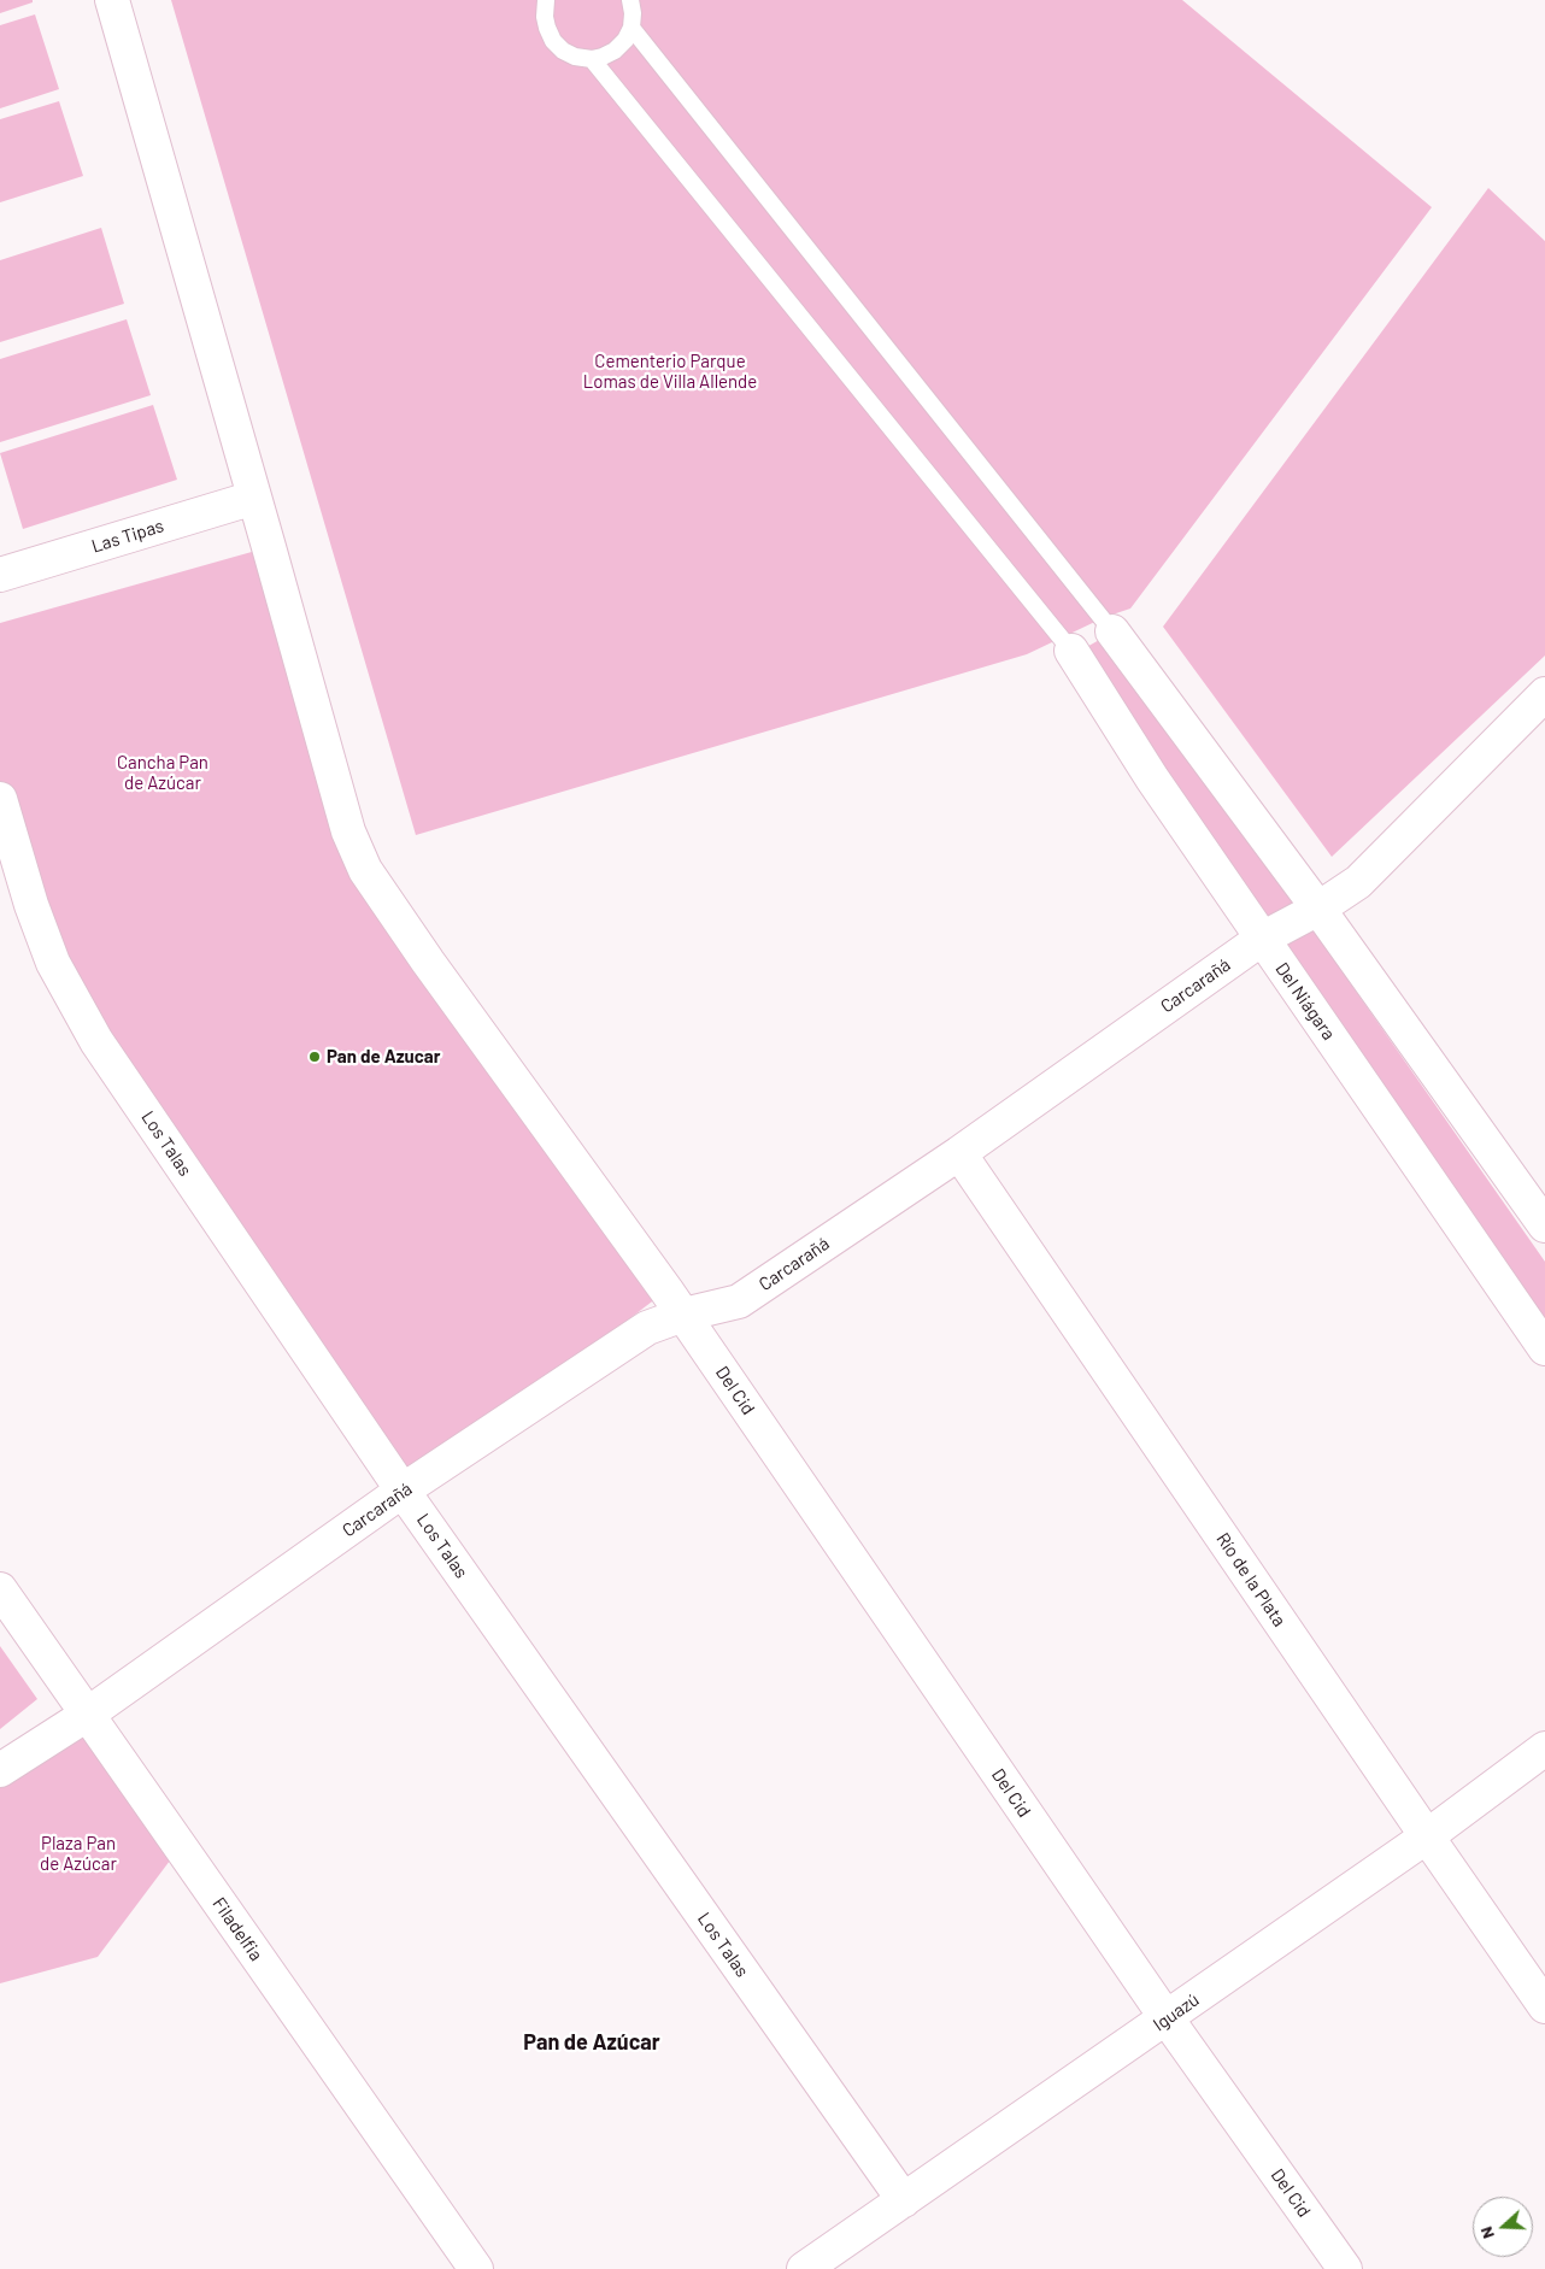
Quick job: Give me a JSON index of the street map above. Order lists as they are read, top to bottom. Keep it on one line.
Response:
{"streets":{"street":["Las Tipas","Carcarañá","Del Niágara","Los Talas","Del Cid","Río de la Plata","Filadelfia","Iguazú"]},"crossings":[["Las Tipas","Del Cid"],["Carcarañá","Del Niágara"],["Carcarañá","Los Talas"],["Carcarañá","Del Cid"],["Carcarañá","Río de la Plata"],["Carcarañá","Filadelfia"],["Los Talas","Iguazú"],["Del Cid","Iguazú"],["Río de la Plata","Iguazú"]],"districts":["Pan de Azúcar"],"parks":["Cementerio Parque Lomas de Villa Allende","Cancha Pan de Azúcar","Plaza Pan de Azúcar"],"places":["Pan de Azucar"],"north":"left"}
